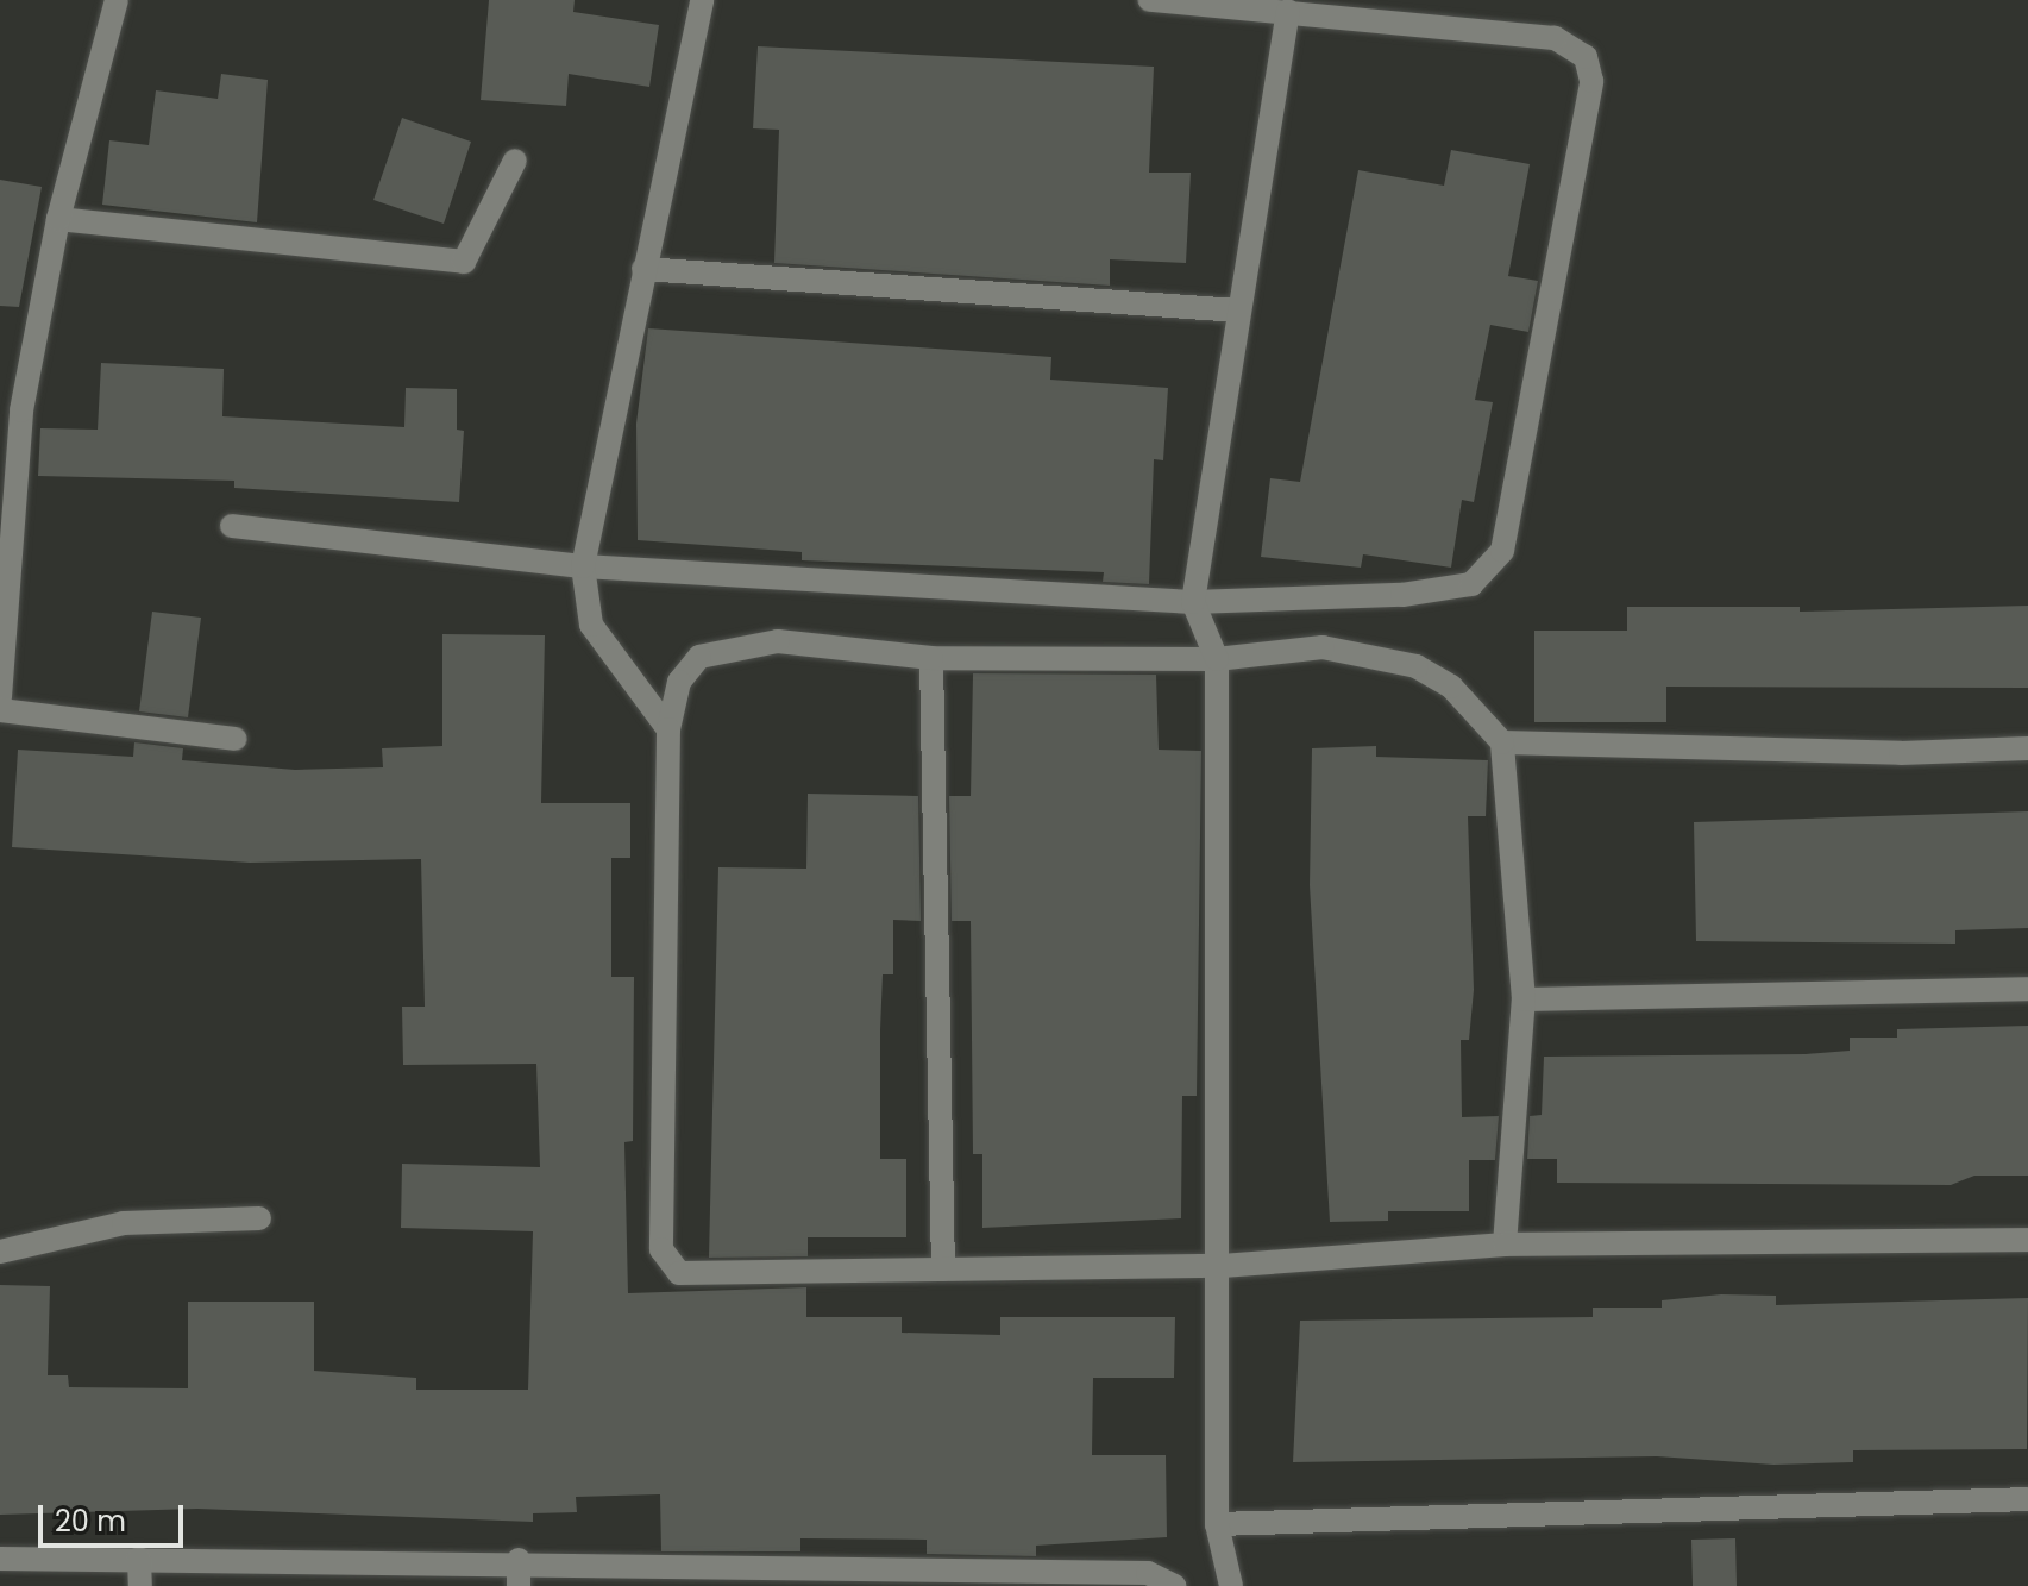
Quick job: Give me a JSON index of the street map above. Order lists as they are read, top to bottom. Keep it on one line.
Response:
{"scale_bar":"20 m"}
